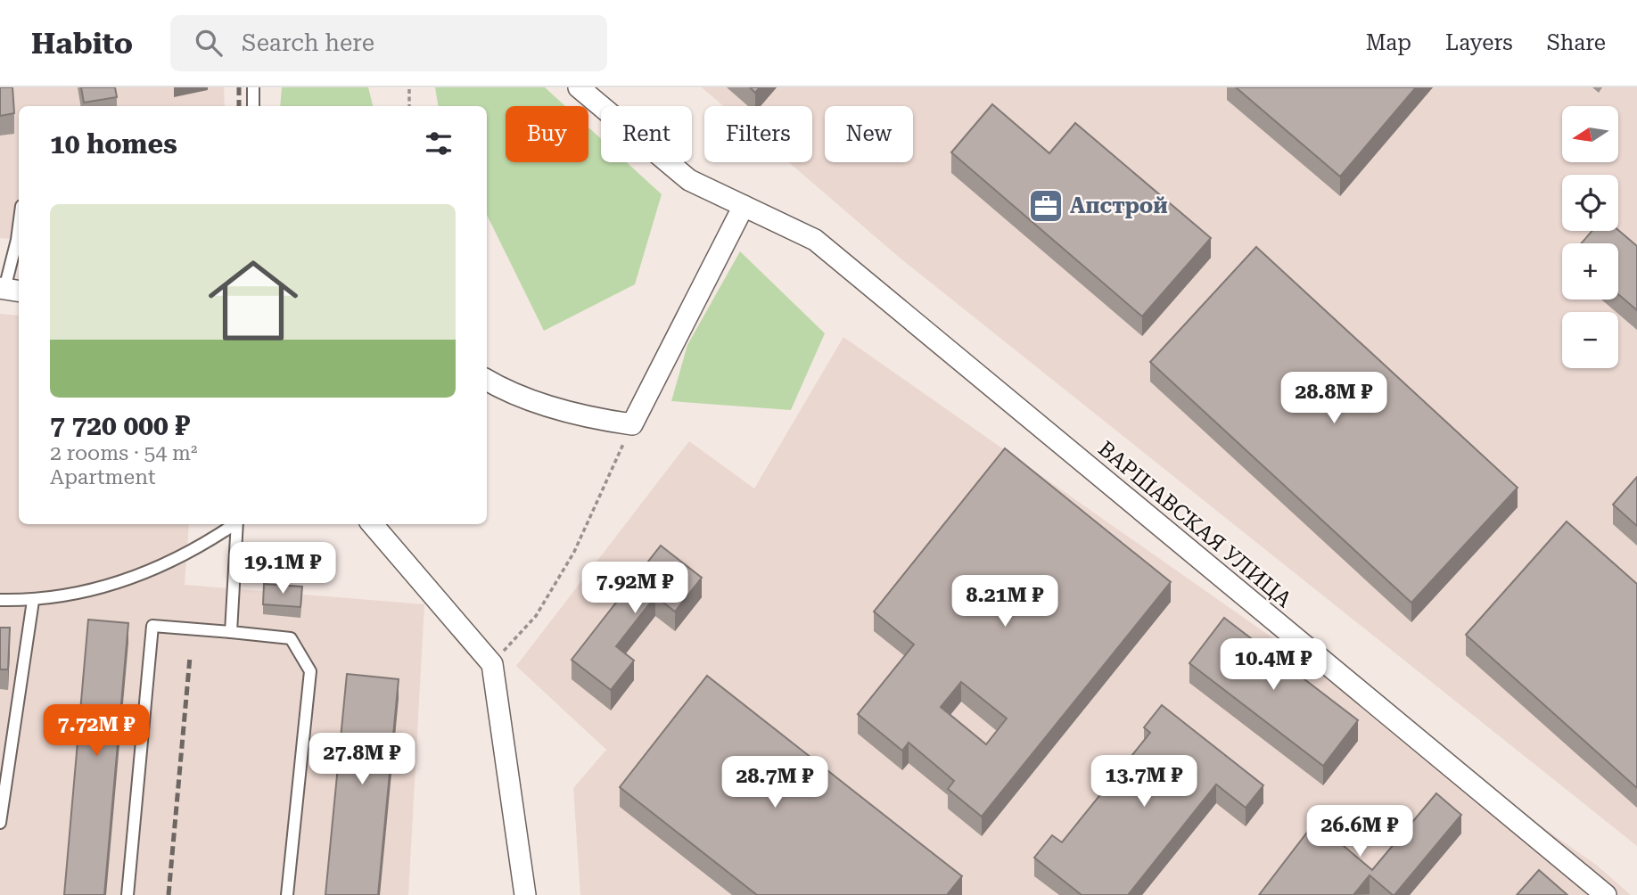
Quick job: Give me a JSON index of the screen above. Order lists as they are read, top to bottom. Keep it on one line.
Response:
{"streets":{"street":["ВАРШАВСКАЯ УЛИЦА"]},"places":{"office":["Апстрой"]},"north":"left","page":{"header":"Habito","search":"Search here","nav":["Map","Layers","Share"],"map_buttons":["+","−"],"chip":["Buy","Rent","Filters","New"],"heading":"10 homes","list":[{"name":"7 720 000 ₽","note":"2 rooms · 54 m² · Apartment"}],"price":["28.8M ₽","19.1M ₽","7.92M ₽","8.21M ₽","10.4M ₽","7.72M ₽","27.8M ₽","13.7M ₽","28.7M ₽","26.6M ₽"]}}
